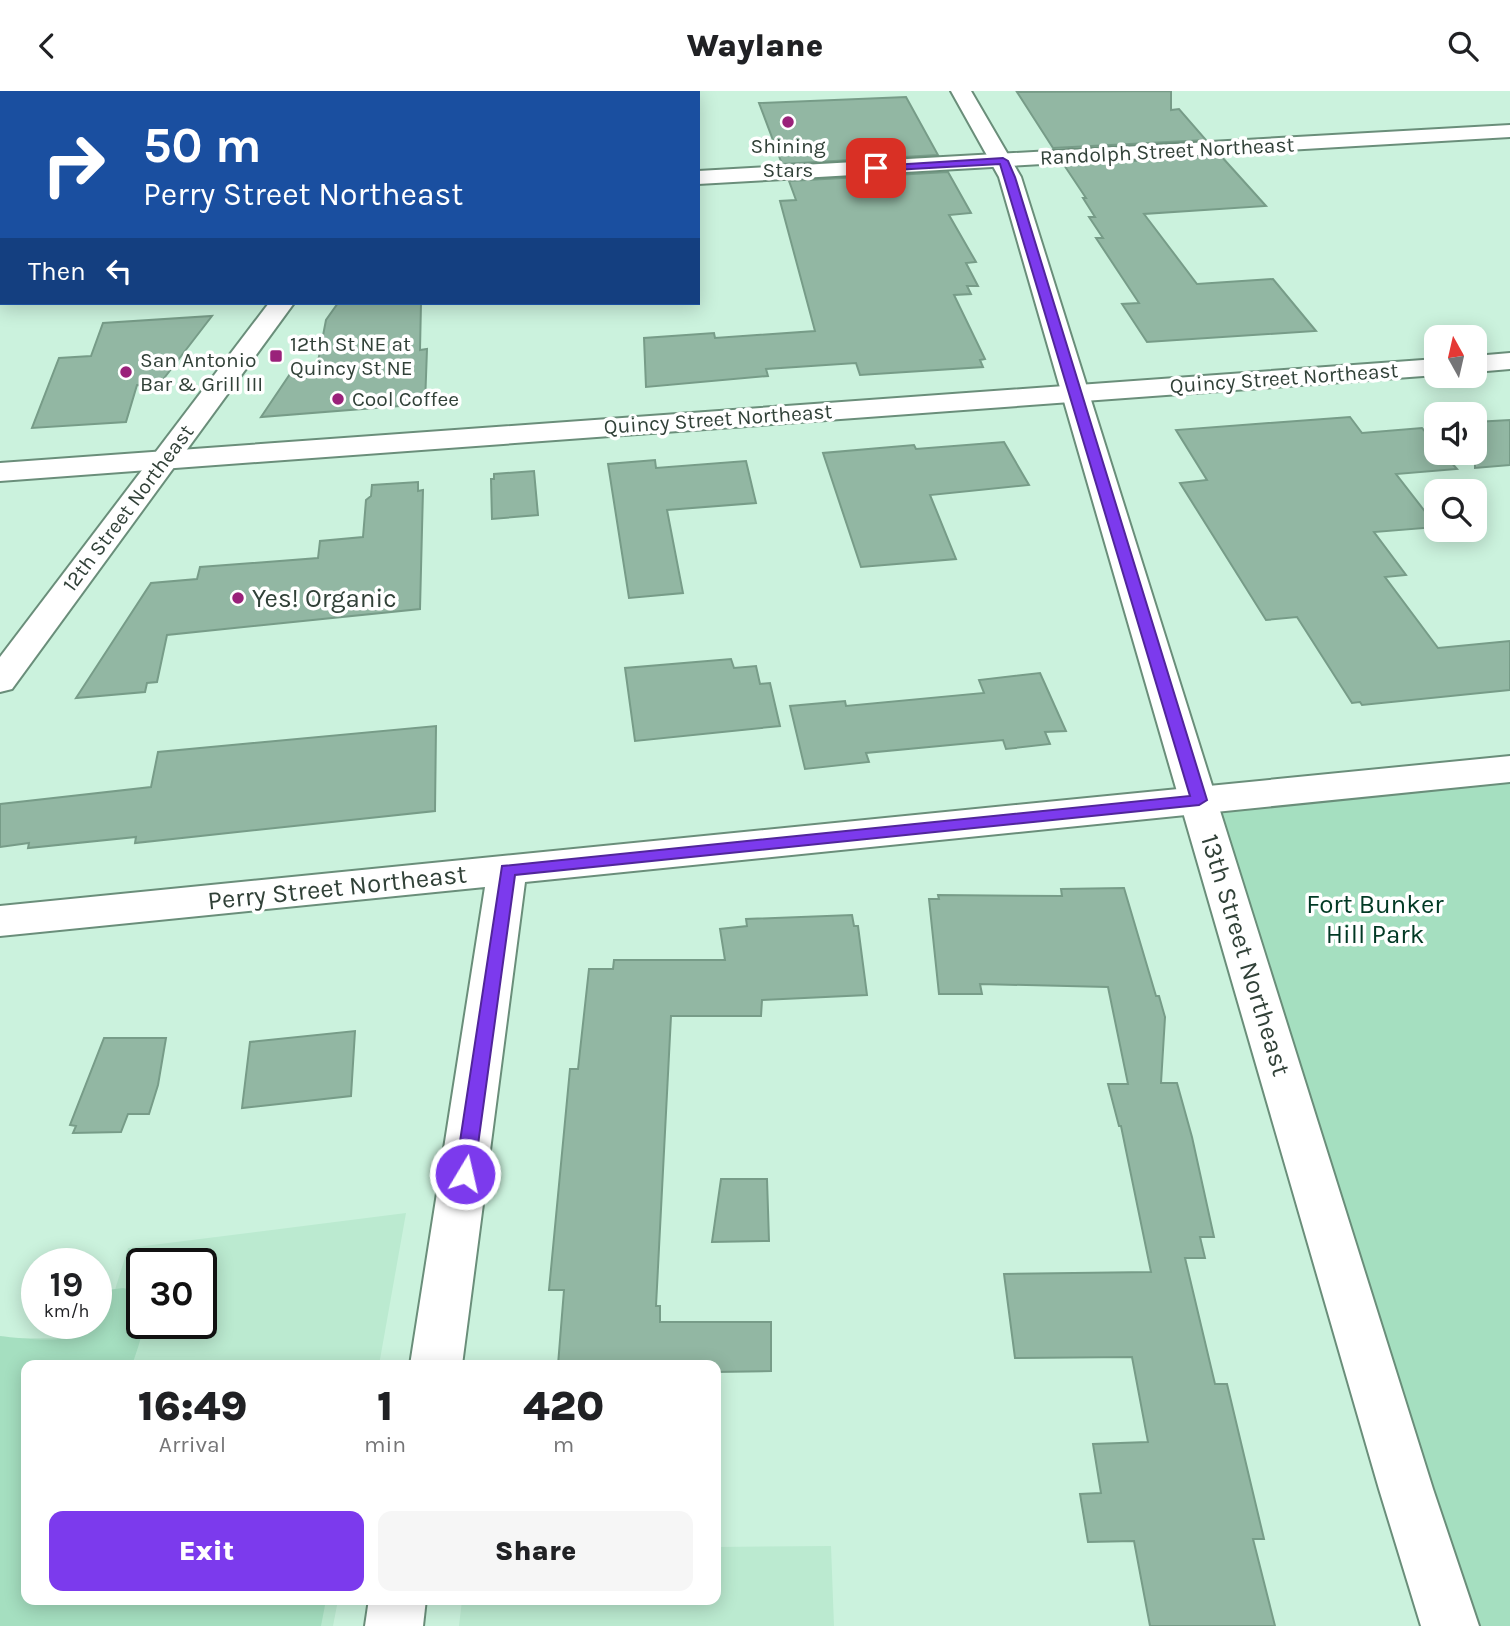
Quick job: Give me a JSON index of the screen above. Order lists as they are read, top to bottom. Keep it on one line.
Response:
{"streets":{"street":["Randolph Street Northeast","Quincy Street Northeast","12th Street Northeast","Perry Street Northeast","13th Street Northeast"]},"crossings":[["Randolph Street Northeast","13th Street Northeast"],["Quincy Street Northeast","12th Street Northeast"],["Quincy Street Northeast","13th Street Northeast"],["Perry Street Northeast","13th Street Northeast"]],"parks":["Fort Bunker Hill Park"],"places":{"other":["Shining Stars","San Antonio Bar & Grill III","Cool Coffee","Yes! Organic"],"transit":["12th St NE at Quincy St NE"]},"north":"top","page":{"header":"Waylane","turn":["50 m","Perry Street Northeast"],"then":"Then","speed":"19 km/h","limit":"30","eta":["16:49","Arrival","1","min","420","m"],"buttons":["Exit","Share"]}}
